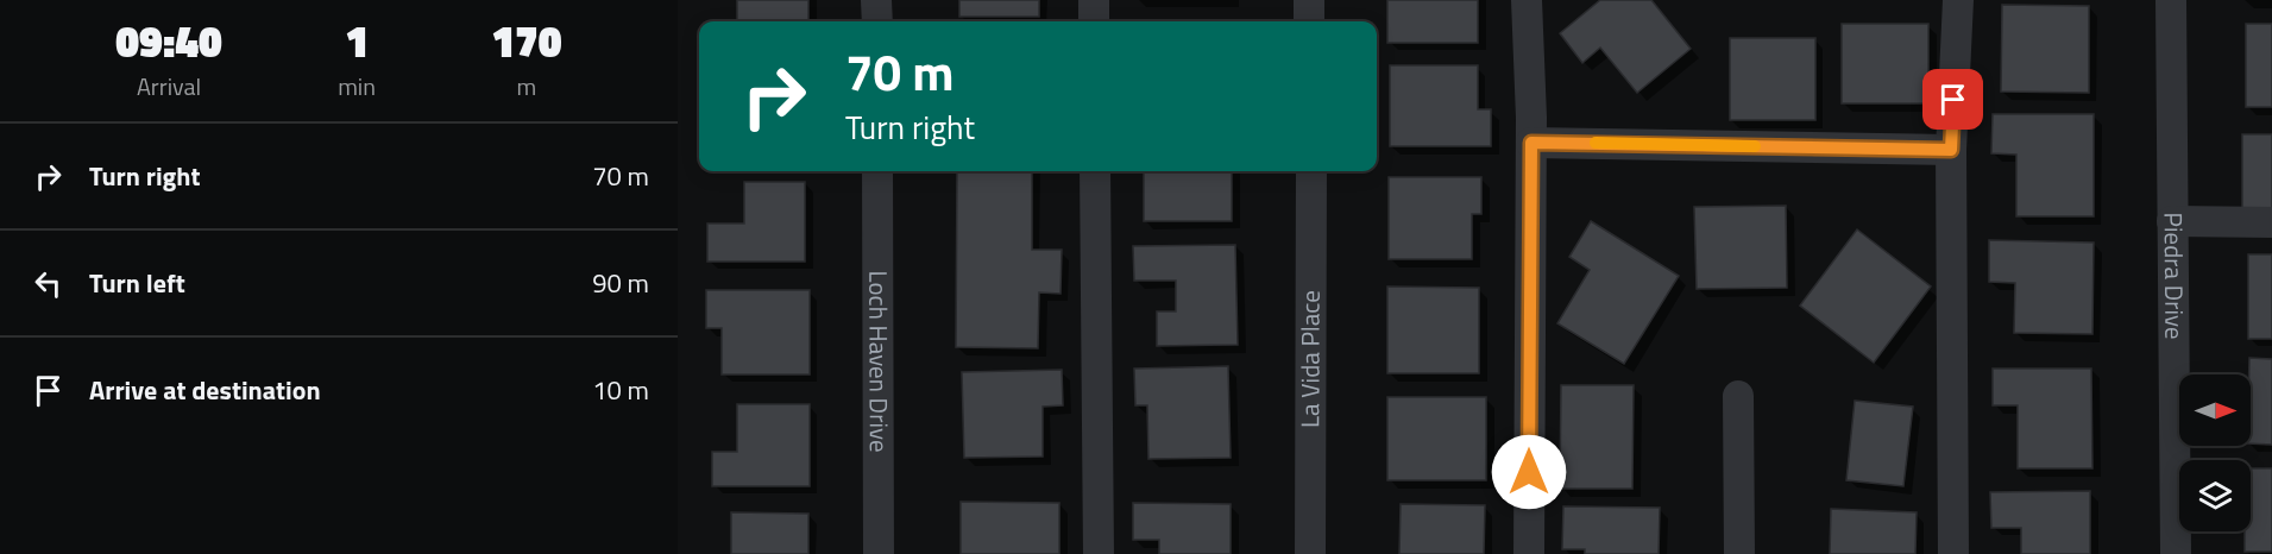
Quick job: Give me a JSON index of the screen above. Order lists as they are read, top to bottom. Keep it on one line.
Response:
{"streets":{"street":["Piedra Drive","Loch Haven Drive","La Vida Place"]},"north":"right","page":{"eta":["09:40","Arrival","1","min","170","m"],"turn":["70 m","Turn right"],"list":[{"name":"Turn right","value":"70 m"},{"name":"Turn left","value":"90 m"},{"name":"Arrive at destination","value":"10 m"}]}}
